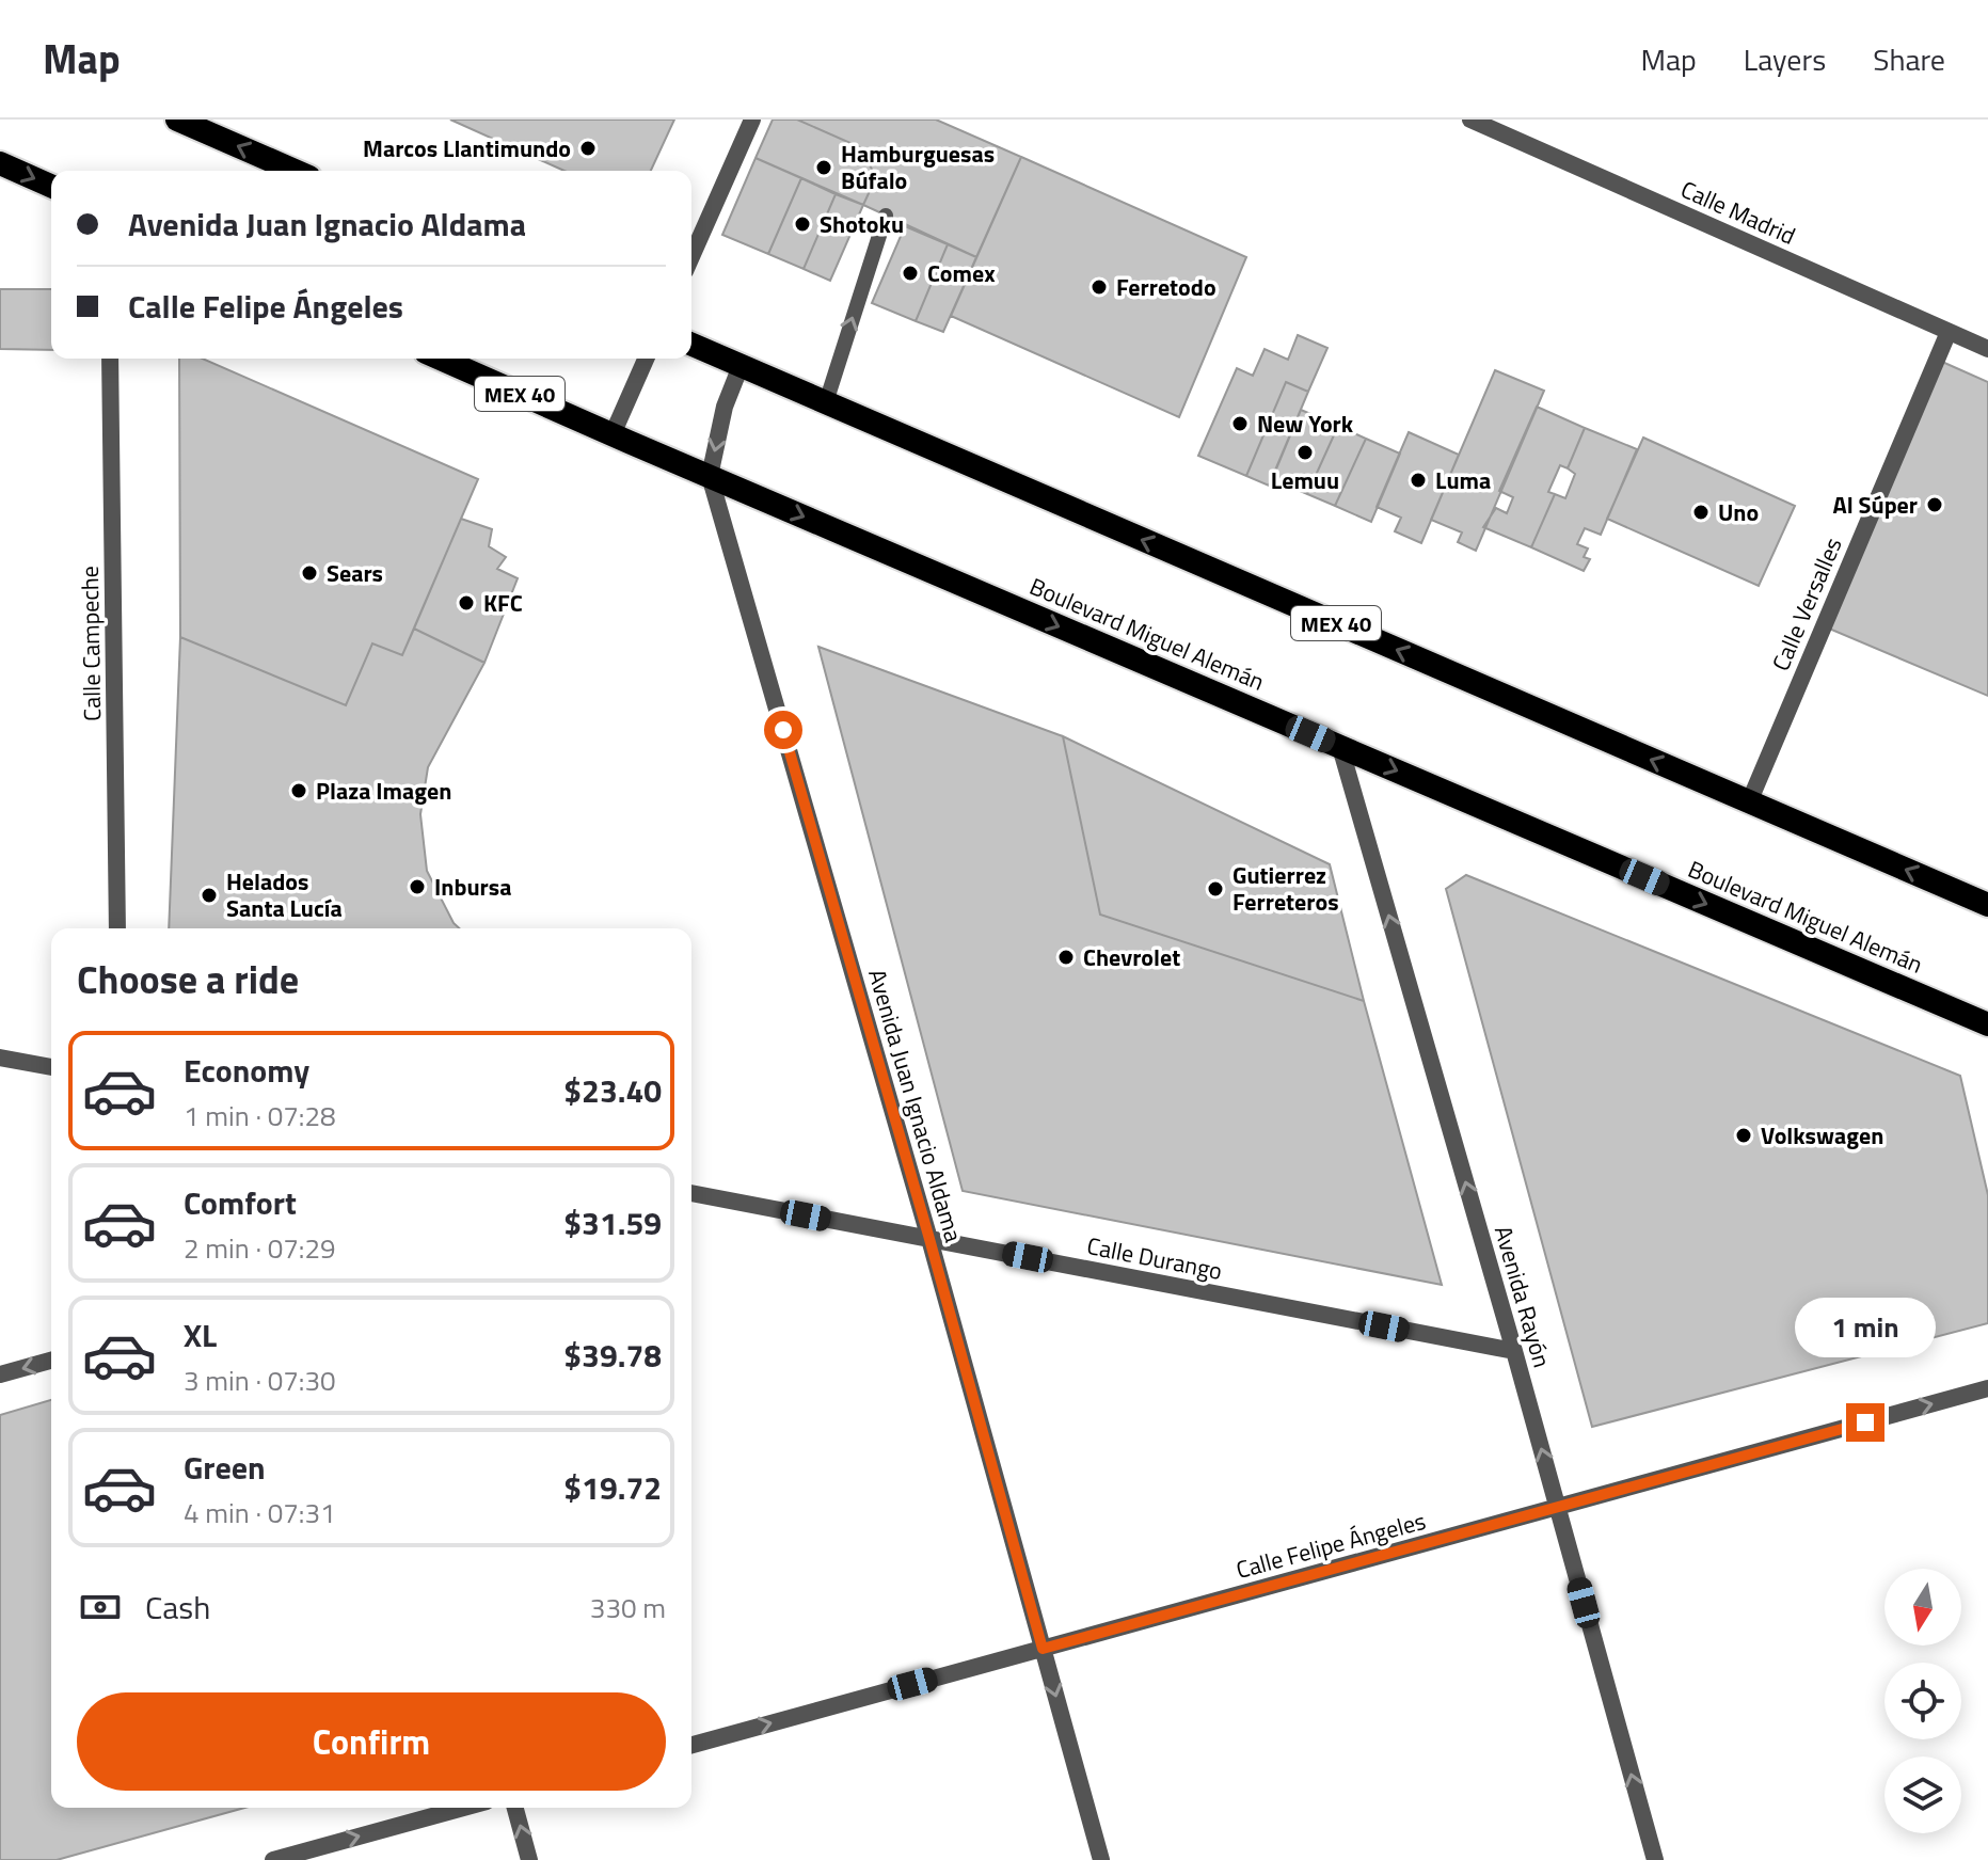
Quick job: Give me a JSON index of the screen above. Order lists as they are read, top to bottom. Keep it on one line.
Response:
{"streets":{"highway":["MEX 40","Boulevard Miguel Alemán"],"street":["Calle Madrid","Calle Versalles","Calle Campeche","Avenida Juan Ignacio Aldama","Calle Durango","Avenida Rayón","Calle Felipe Ángeles"]},"crossings":[["Calle Madrid","Calle Versalles"],["MEX 40","Calle Versalles"],["MEX 40","Avenida Juan Ignacio Aldama"],["Boulevard Miguel Alemán","Avenida Juan Ignacio Aldama"],["Boulevard Miguel Alemán","Avenida Rayón"],["Avenida Juan Ignacio Aldama","Calle Durango"],["Avenida Juan Ignacio Aldama","Calle Felipe Ángeles"],["Calle Durango","Avenida Rayón"],["Avenida Rayón","Calle Felipe Ángeles"]],"one_way":["Avenida Rayón","Calle Felipe Ángeles"],"places":["Marcos Llantimundo","Hamburguesas Búfalo","Shotoku","Comex","Ferretodo","New York","Lemuu","Luma","Al Súper","Uno","Sears","KFC","Plaza Imagen","Inbursa","Gutierrez Ferreteros","Helados Santa Lucía","Chevrolet","Volkswagen"],"north":"bottom","page":{"header":"Map","nav":["Map","Layers","Share"],"banner":["Avenida Juan Ignacio Aldama","Calle Felipe Ángeles"],"heading":"Choose a ride","list":[{"name":"Economy","note":"1 min · 07:28","value":"$23.40"},{"name":"Comfort","note":"2 min · 07:29","value":"$31.59"},{"name":"XL","note":"3 min · 07:30","value":"$39.78"},{"name":"Green","note":"4 min · 07:31","value":"$19.72"}],"bubble":"1 min","pay":["Cash","330 m"],"buttons":"Confirm"}}
